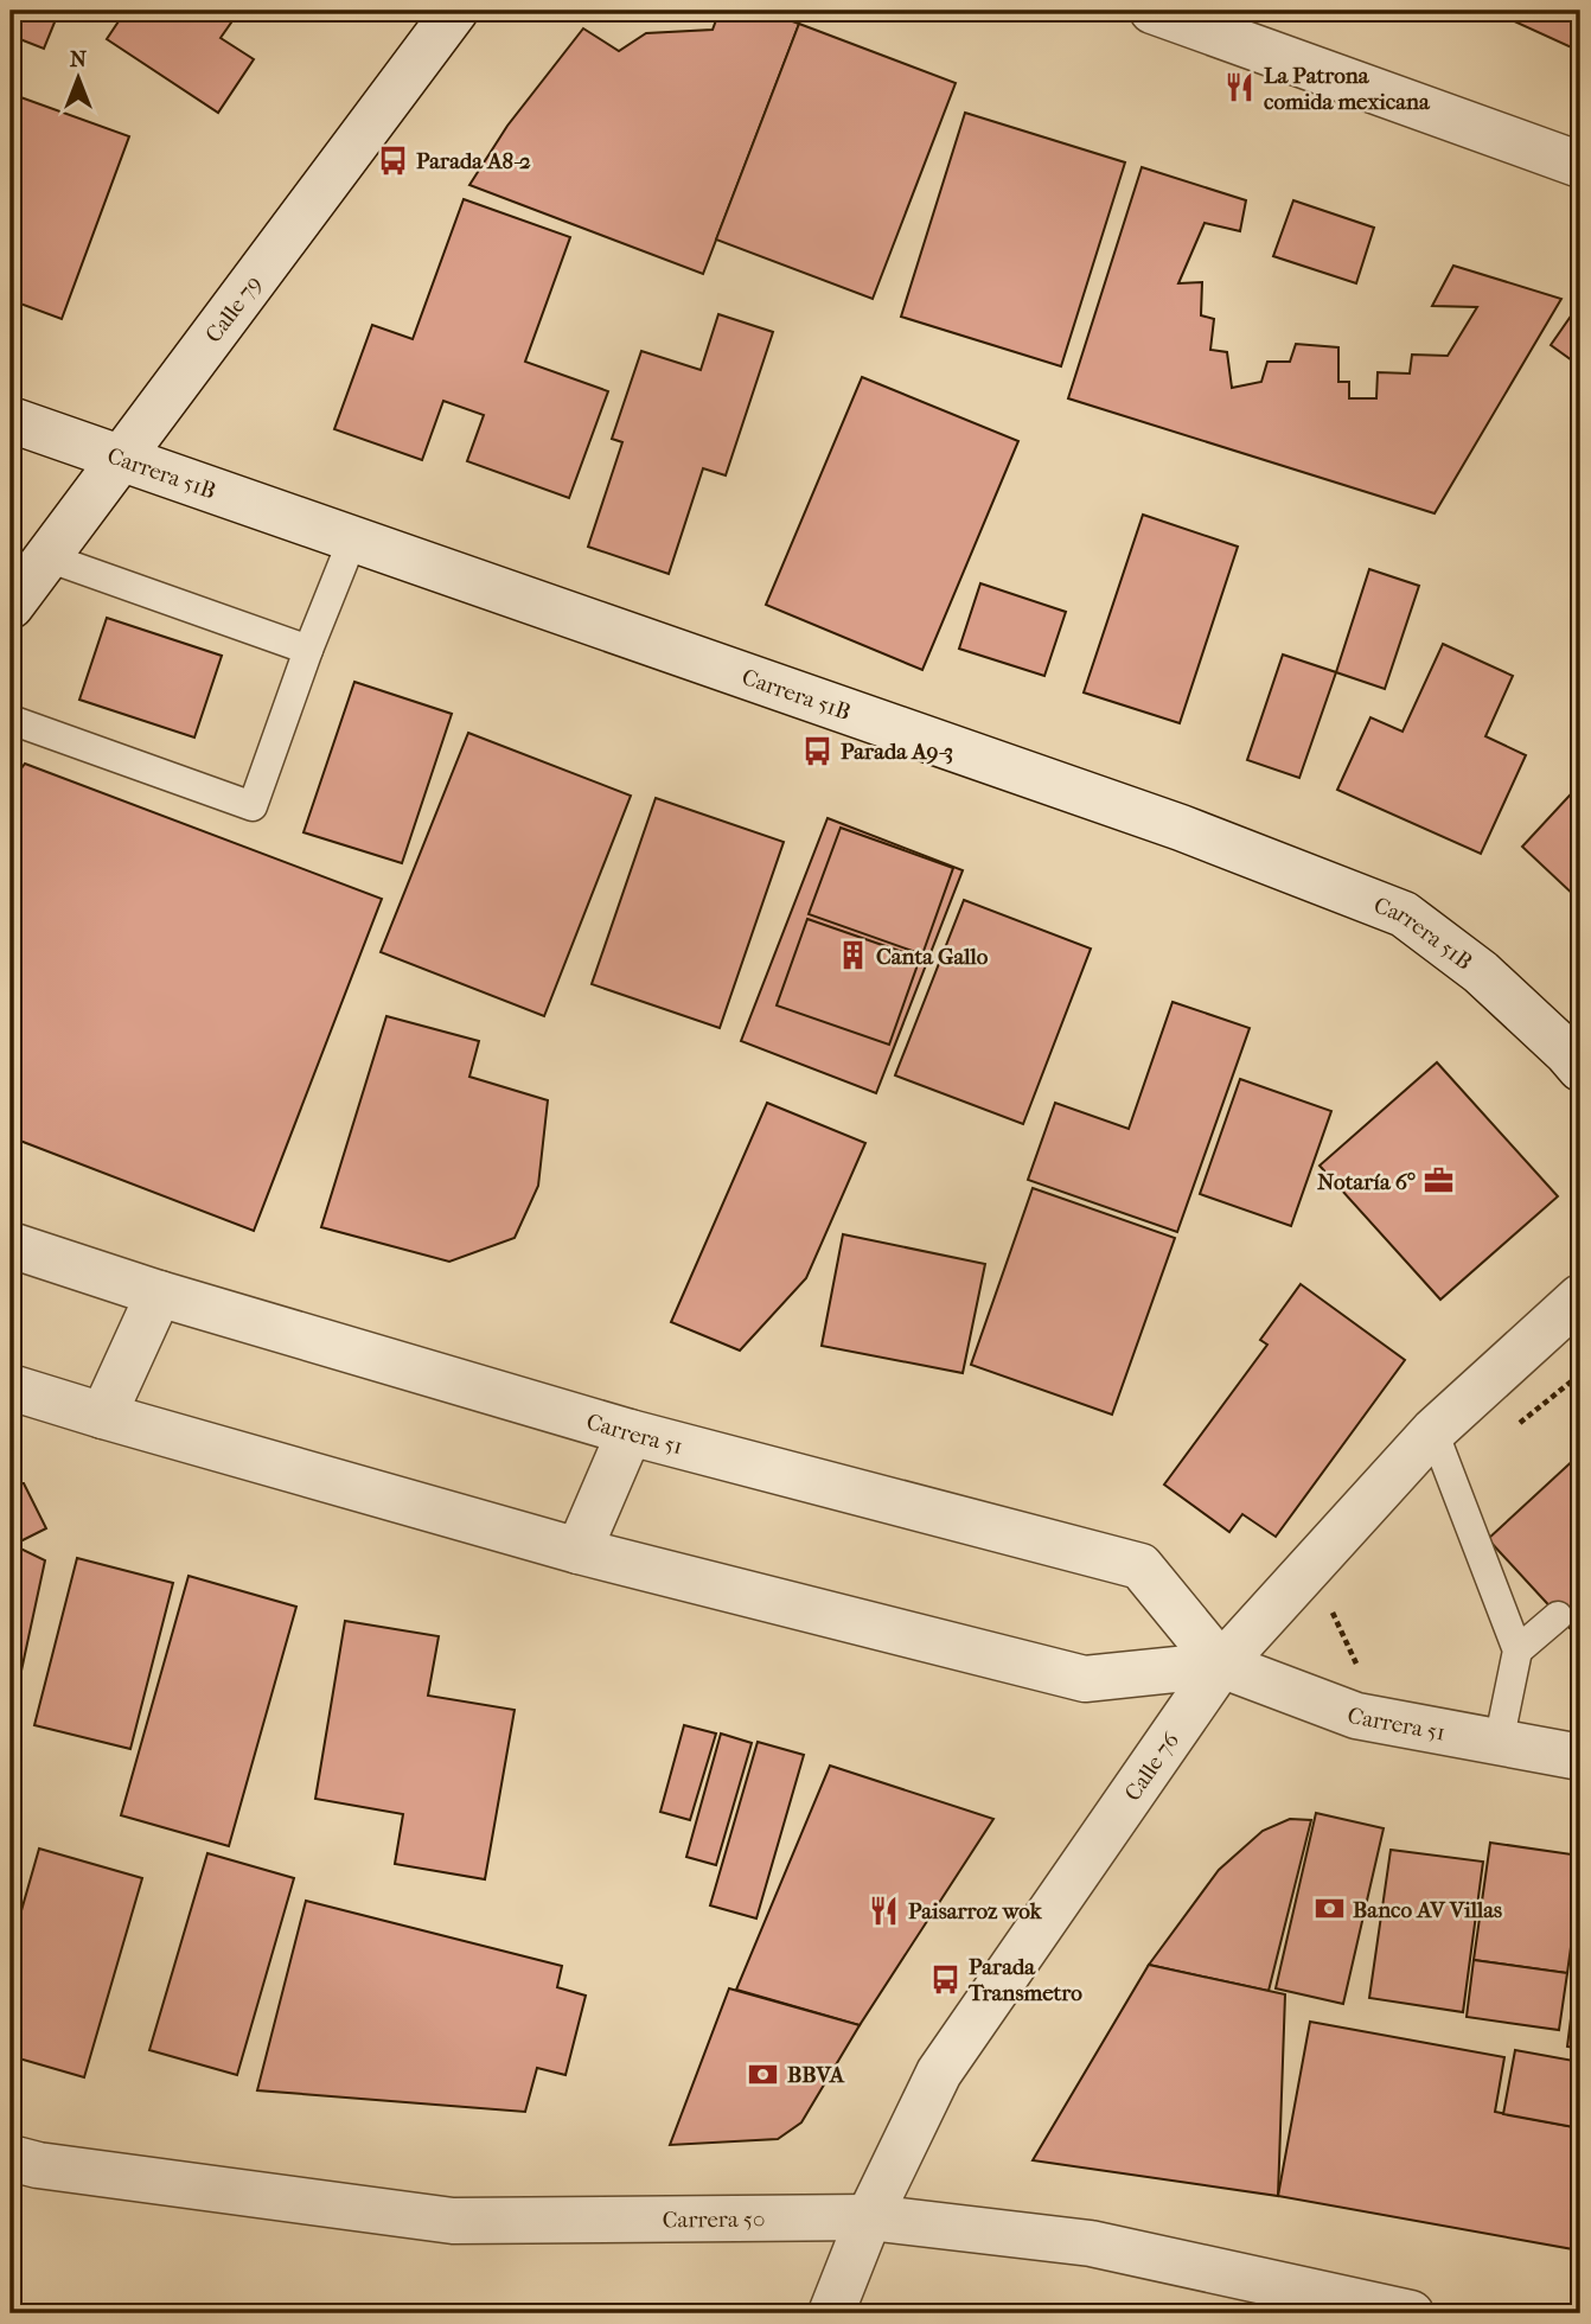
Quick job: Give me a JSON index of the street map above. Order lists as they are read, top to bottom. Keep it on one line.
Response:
{"streets":{"street":["Calle 79","Carrera 51B","Carrera 51","Calle 76","Carrera 50"]},"crossings":[["Calle 79","Carrera 51B"],["Carrera 51","Calle 76"],["Calle 76","Carrera 50"]],"places":{"restaurant":["La Patrona comida mexicana","Paisarroz wok"],"bus stop":["Parada A8-2","Parada A9-3","Parada Transmetro"],"building":["Canta Gallo"],"office":["Notaría 6°"],"bank":["Banco AV Villas","BBVA"]},"north":"top"}
